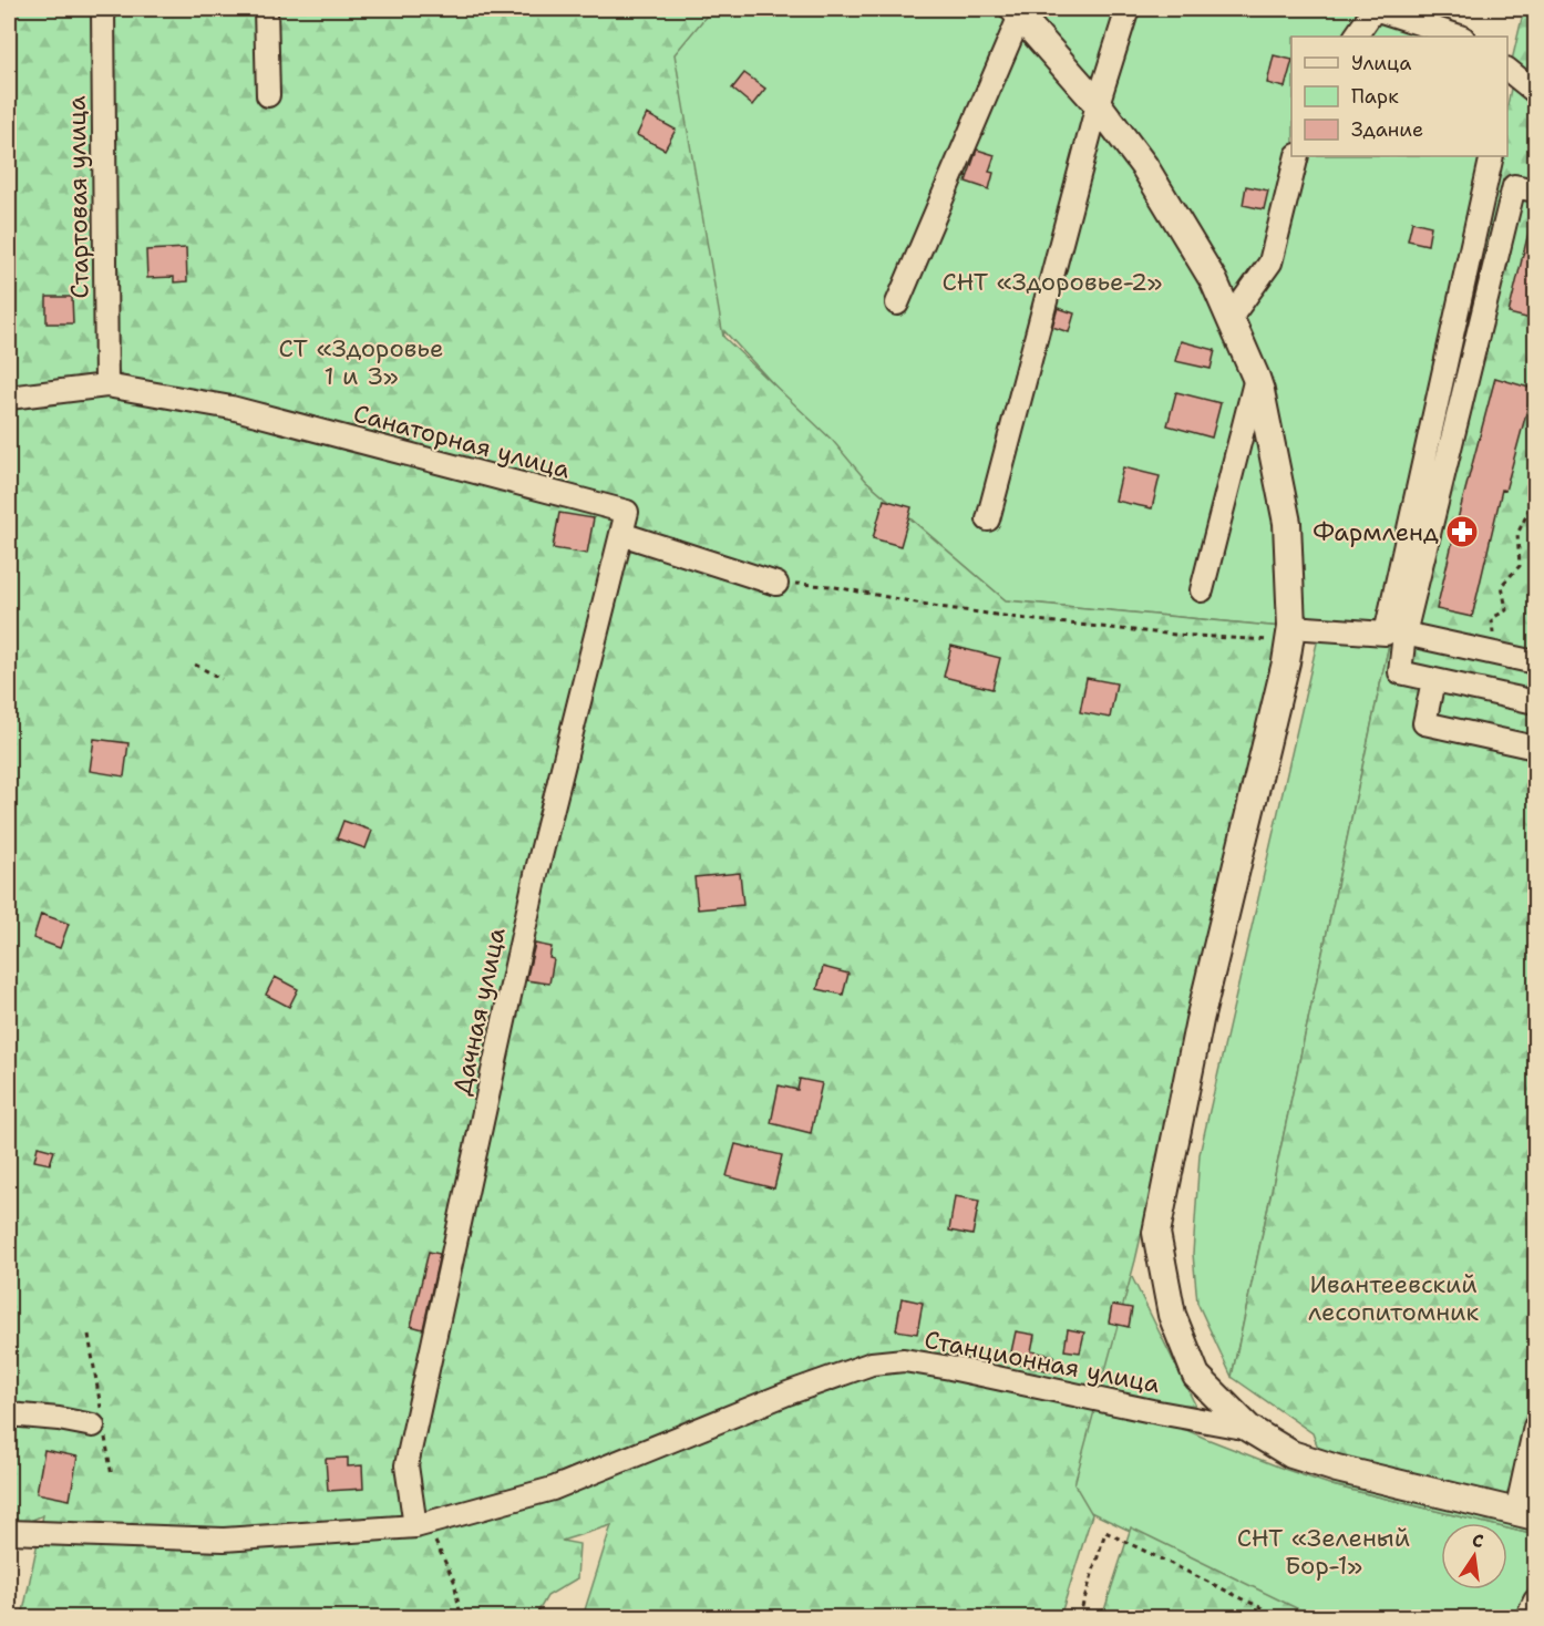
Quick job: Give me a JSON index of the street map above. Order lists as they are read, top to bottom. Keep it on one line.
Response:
{"streets":{"street":["Стартовая улица","Санаторная улица","Дачная улица","Станционная улица"]},"crossings":[["Стартовая улица","Санаторная улица"],["Санаторная улица","Дачная улица"],["Дачная улица","Станционная улица"]],"parks":["СНТ «Здоровье-2»","СТ «Здоровье 1 и 3»","Ивантеевский лесопитомник","СНТ «Зеленый Бор-1»"],"places":{"pharmacy":["Фармленд"]},"legend":["Улица","Парк","Здание"],"north":"top"}
